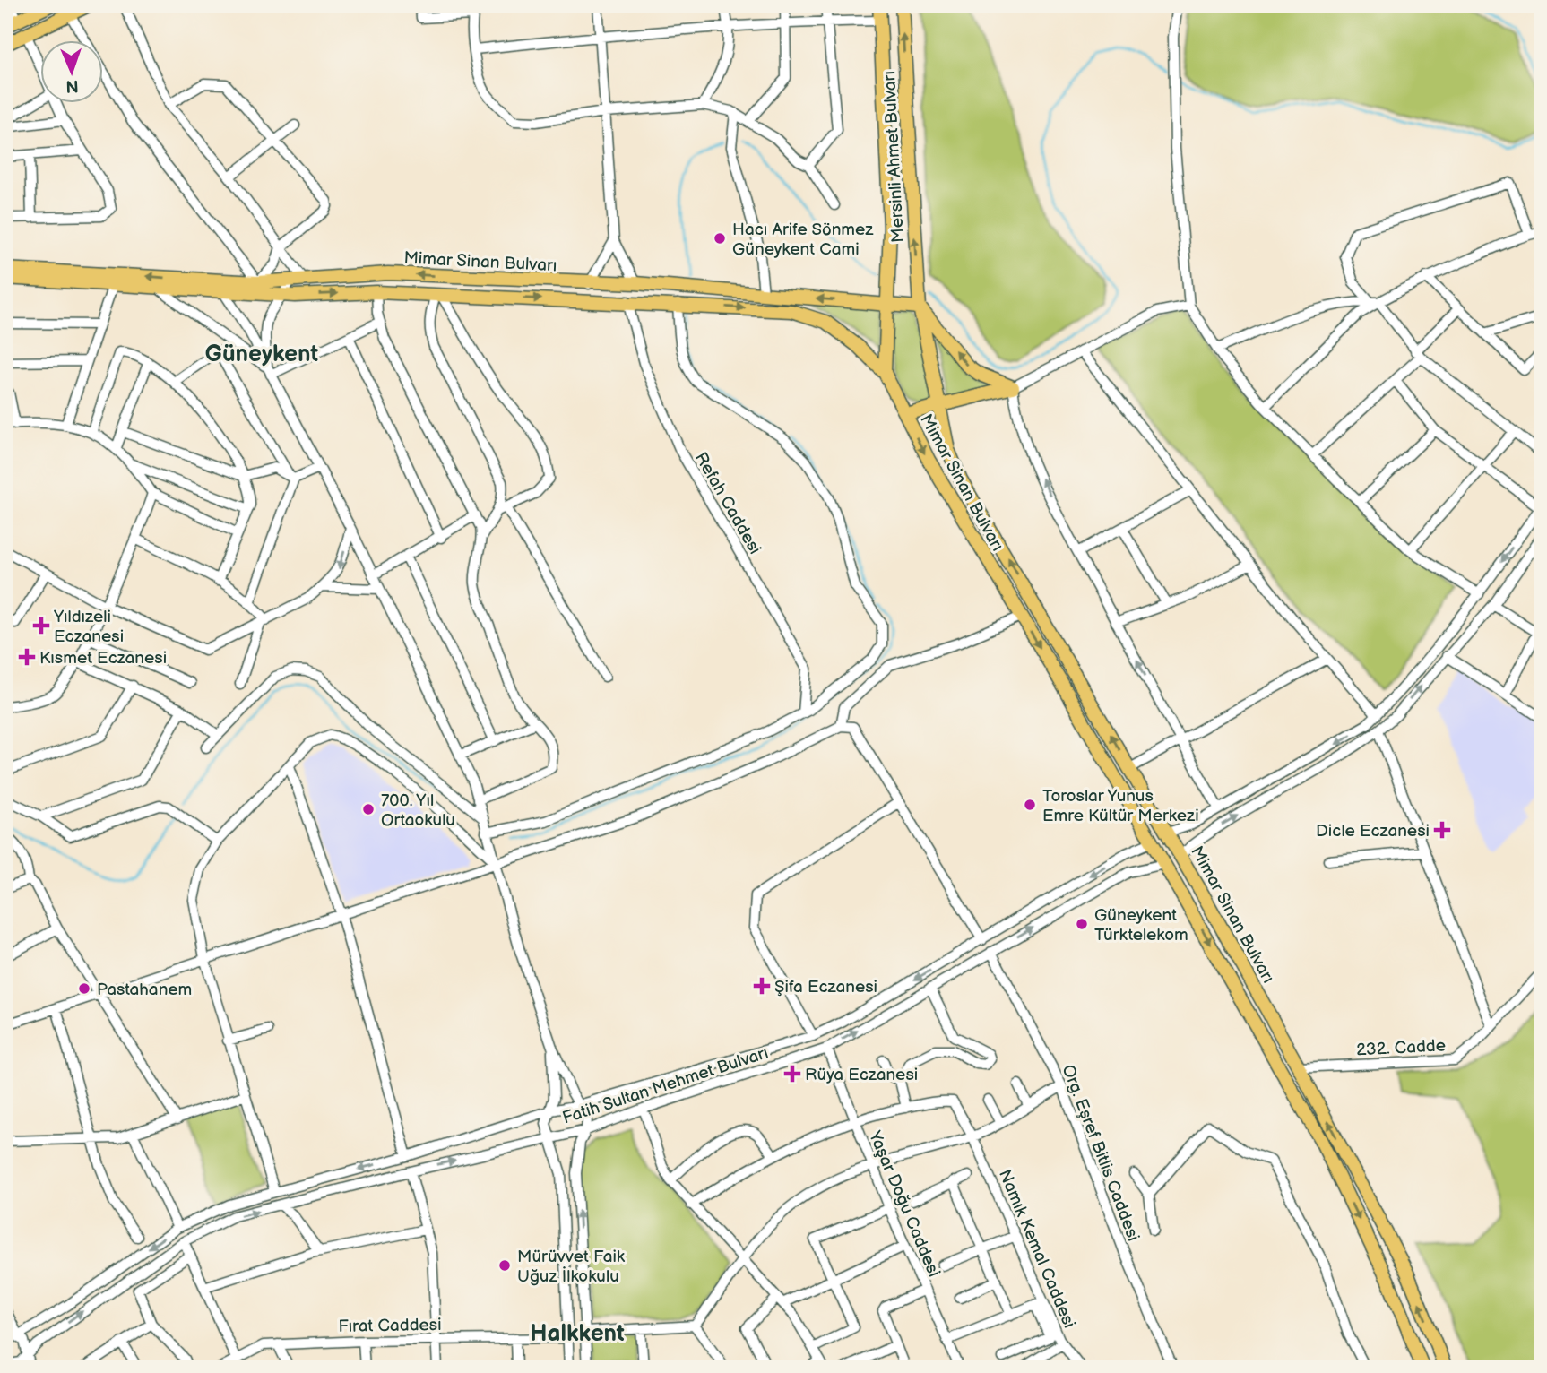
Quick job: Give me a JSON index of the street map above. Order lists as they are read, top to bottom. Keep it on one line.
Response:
{"streets":{"main road":["Mersinli Ahmet Bulvarı","Mimar Sinan Bulvarı"],"street":["Refah Caddesi","232. Cadde","Fatih Sultan Mehmet Bulvarı","Org. Eşref Bitlis Caddesi","Yaşar Doğu Caddesi","Namık Kemal Caddesi","Fırat Caddesi"]},"crossings":[["Mersinli Ahmet Bulvarı","Mimar Sinan Bulvarı"],["Mimar Sinan Bulvarı","Refah Caddesi"],["Mimar Sinan Bulvarı","232. Cadde"],["Mimar Sinan Bulvarı","Fatih Sultan Mehmet Bulvarı"],["Fatih Sultan Mehmet Bulvarı","Org. Eşref Bitlis Caddesi"],["Fatih Sultan Mehmet Bulvarı","Yaşar Doğu Caddesi"]],"districts":["Güneykent","Halkkent"],"places":{"other":["Hacı Arife Sönmez Güneykent Cami","Toroslar Yunus Emre Kültür Merkezi","700. Yıl Ortaokulu","Güneykent Türktelekom","Pastahanem","Mürüvvet Faik Uğuz İlkokulu"],"health":["Yıldızeli Eczanesi","Kısmet Eczanesi","Dicle Eczanesi","Şifa Eczanesi","Rüya Eczanesi"]},"north":"bottom"}
